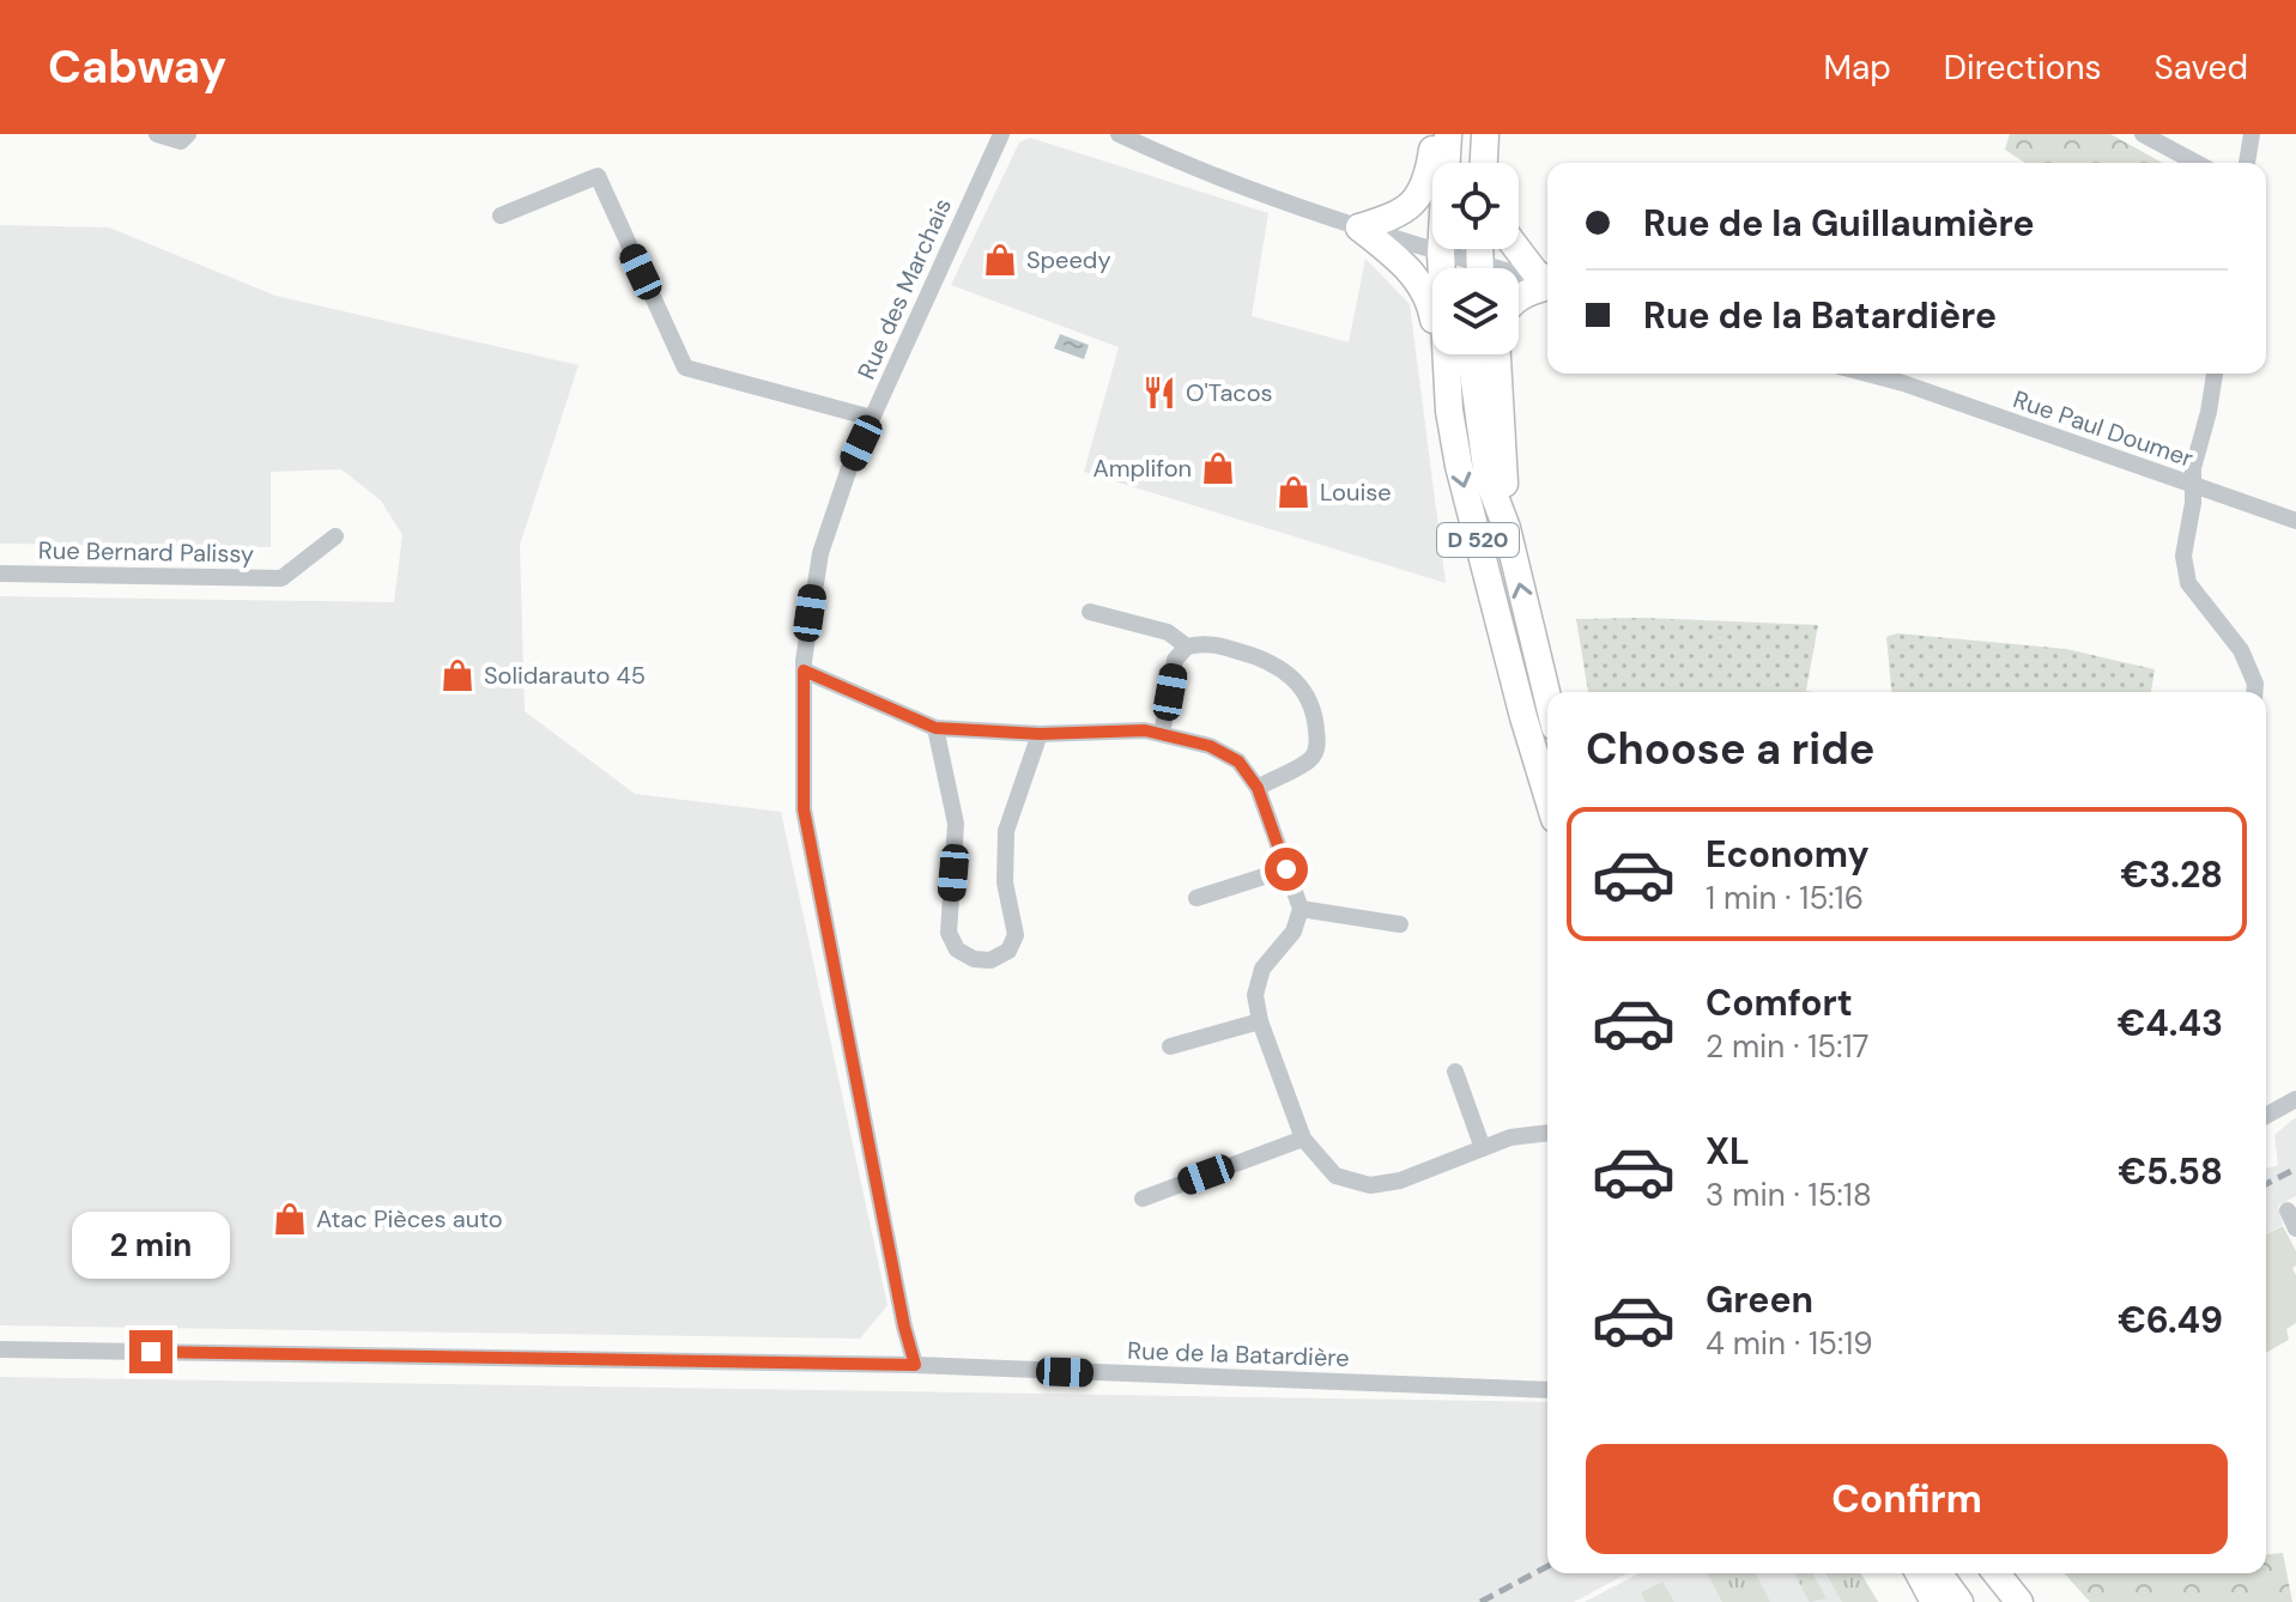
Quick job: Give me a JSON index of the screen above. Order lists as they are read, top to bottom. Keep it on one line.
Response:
{"streets":{"main road":["D 520"],"street":["Rue des Marchais","Rue Paul Doumer","Rue Bernard Palissy","Rue de la Batardière"]},"crossings":[["Rue des Marchais","Rue de la Batardière"]],"places":{"shop":["Speedy","Amplifon","Louise","Solidarauto 45","Atac Pièces auto"],"restaurant":["O'Tacos"]},"page":{"header":"Cabway","nav":["Map","Directions","Saved"],"banner":["Rue de la Guillaumière","Rue de la Batardière"],"heading":"Choose a ride","list":[{"name":"Economy","note":"1 min · 15:16","value":"€3.28"},{"name":"Comfort","note":"2 min · 15:17","value":"€4.43"},{"name":"XL","note":"3 min · 15:18","value":"€5.58"},{"name":"Green","note":"4 min · 15:19","value":"€6.49"}],"bubble":"2 min","buttons":"Confirm"}}
